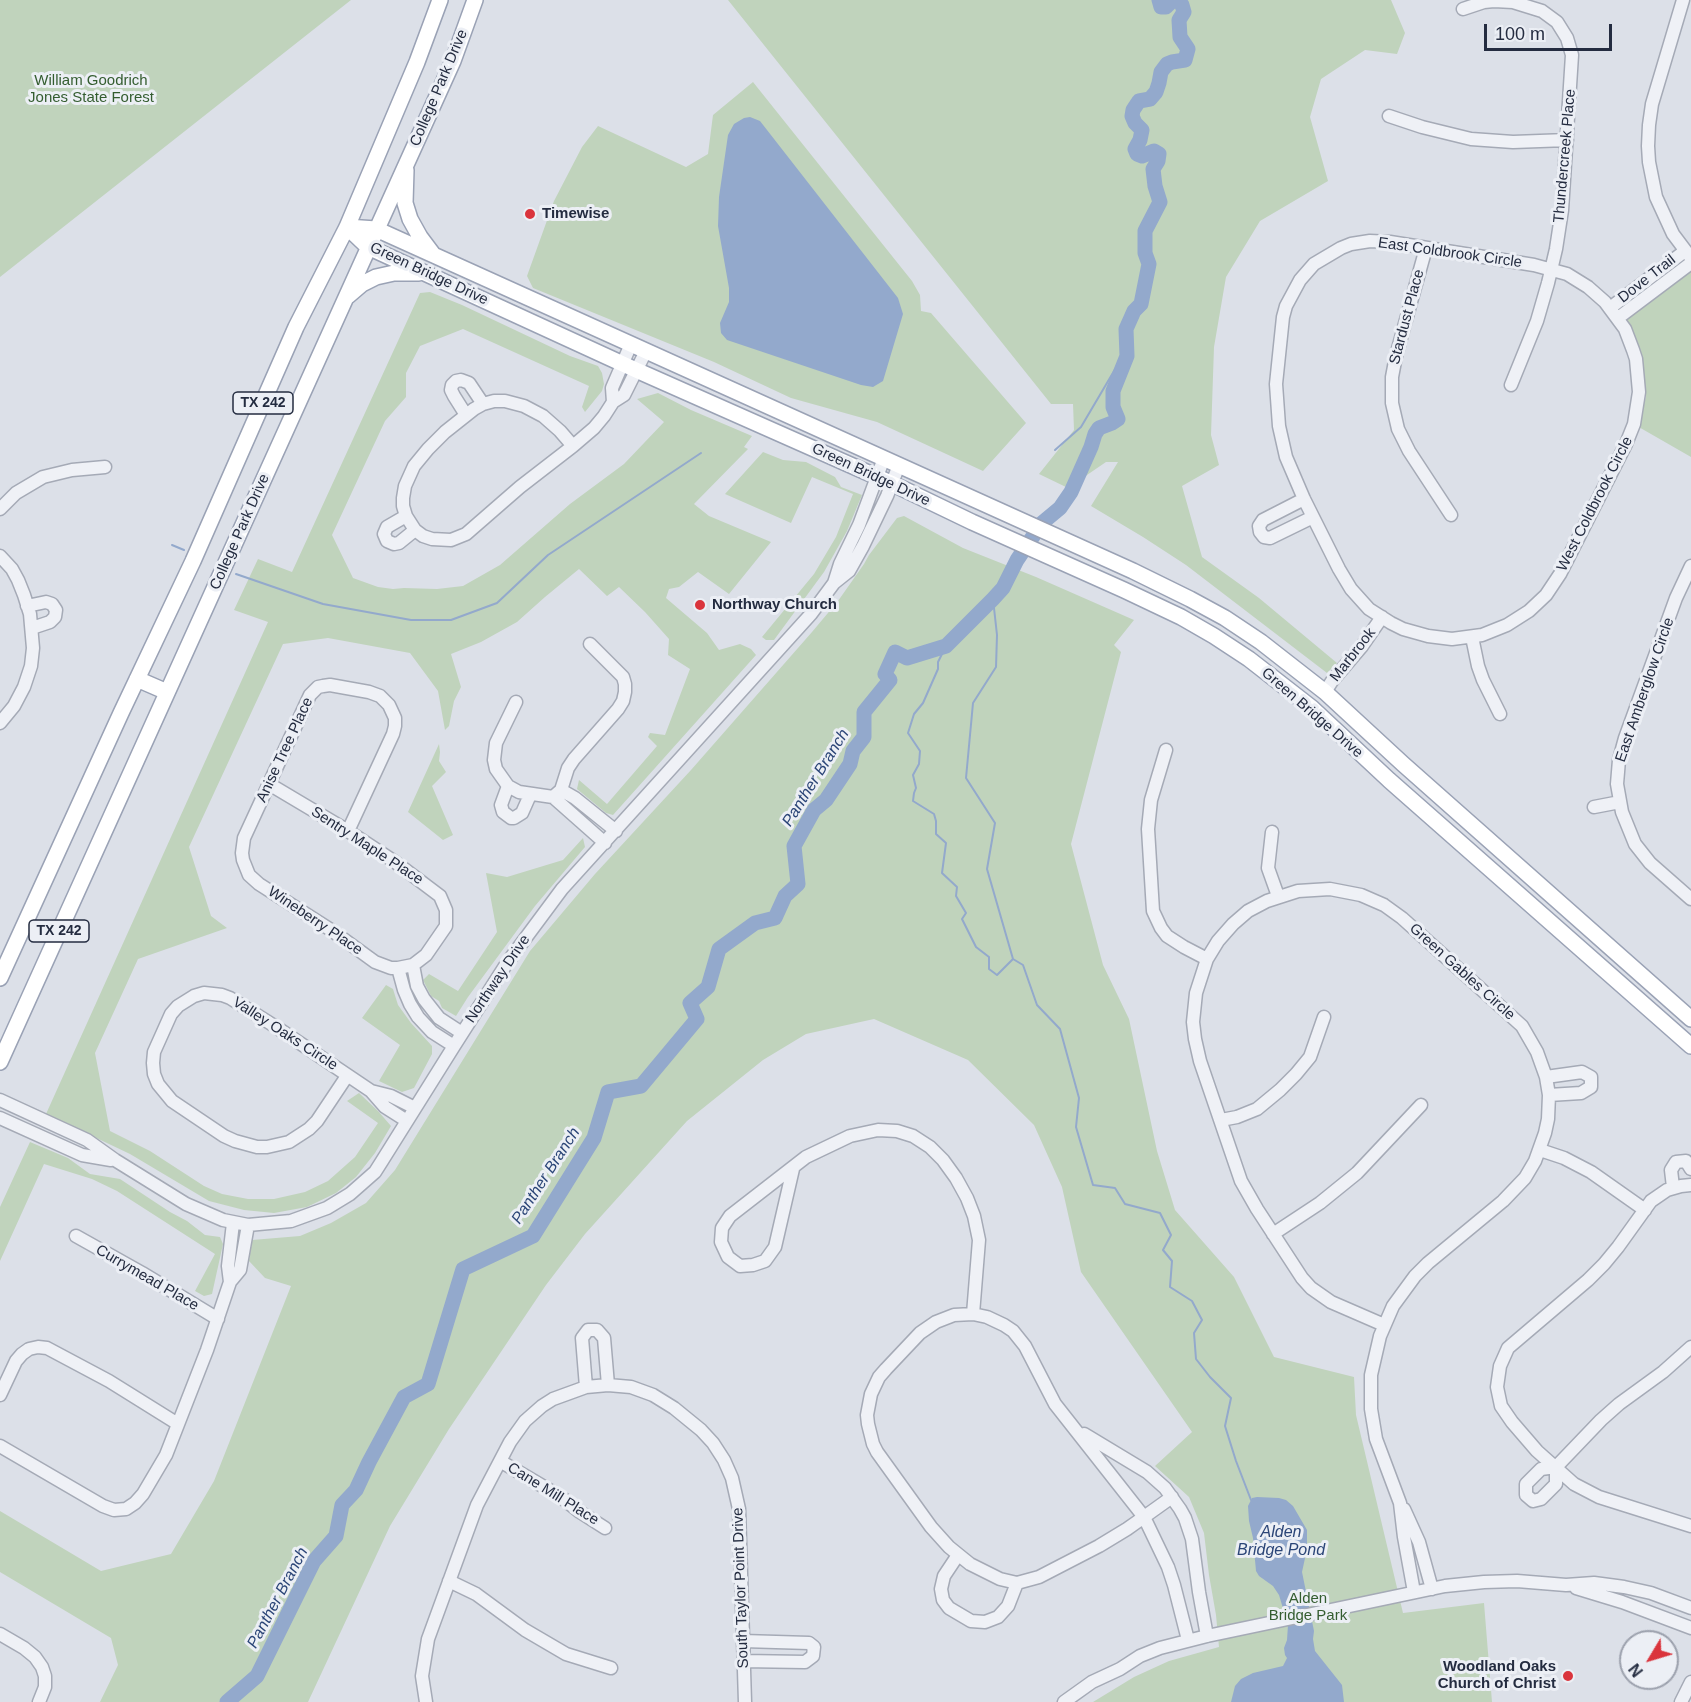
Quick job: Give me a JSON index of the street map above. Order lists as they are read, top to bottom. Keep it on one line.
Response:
{"streets":{"main road":["College Park Drive","Green Bridge Drive","TX 242"],"street":["Thundercreek Place","East Coldbrook Circle","Dove Trail","Stardust Place","West Coldbrook Circle","Marbrook","East Amberglow Circle","Anise Tree Place","Sentry Maple Place","Wineberry Place","Green Gables Circle","Northway Drive","Valley Oaks Circle","Currymead Place","Cane Mill Place","South Taylor Point Drive"]},"crossings":[["College Park Drive","Green Bridge Drive"],["Thundercreek Place","East Coldbrook Circle"],["Thundercreek Place","West Coldbrook Circle"],["East Coldbrook Circle","Stardust Place"],["East Coldbrook Circle","West Coldbrook Circle"],["East Coldbrook Circle","Marbrook"],["Green Bridge Drive","Marbrook"],["Green Bridge Drive","Northway Drive"],["Dove Trail","West Coldbrook Circle"],["West Coldbrook Circle","Marbrook"],["Anise Tree Place","Sentry Maple Place"],["Anise Tree Place","Wineberry Place"],["Northway Drive","Valley Oaks Circle"],["Cane Mill Place","South Taylor Point Drive"]],"water":["Panther Branch","Alden Bridge Pond"],"parks":["William Goodrich Jones State Forest","Alden Bridge Park"],"places":["Timewise","Northway Church","Woodland Oaks Church of Christ"],"scale_bar":"100 m","north":"bottom left"}
